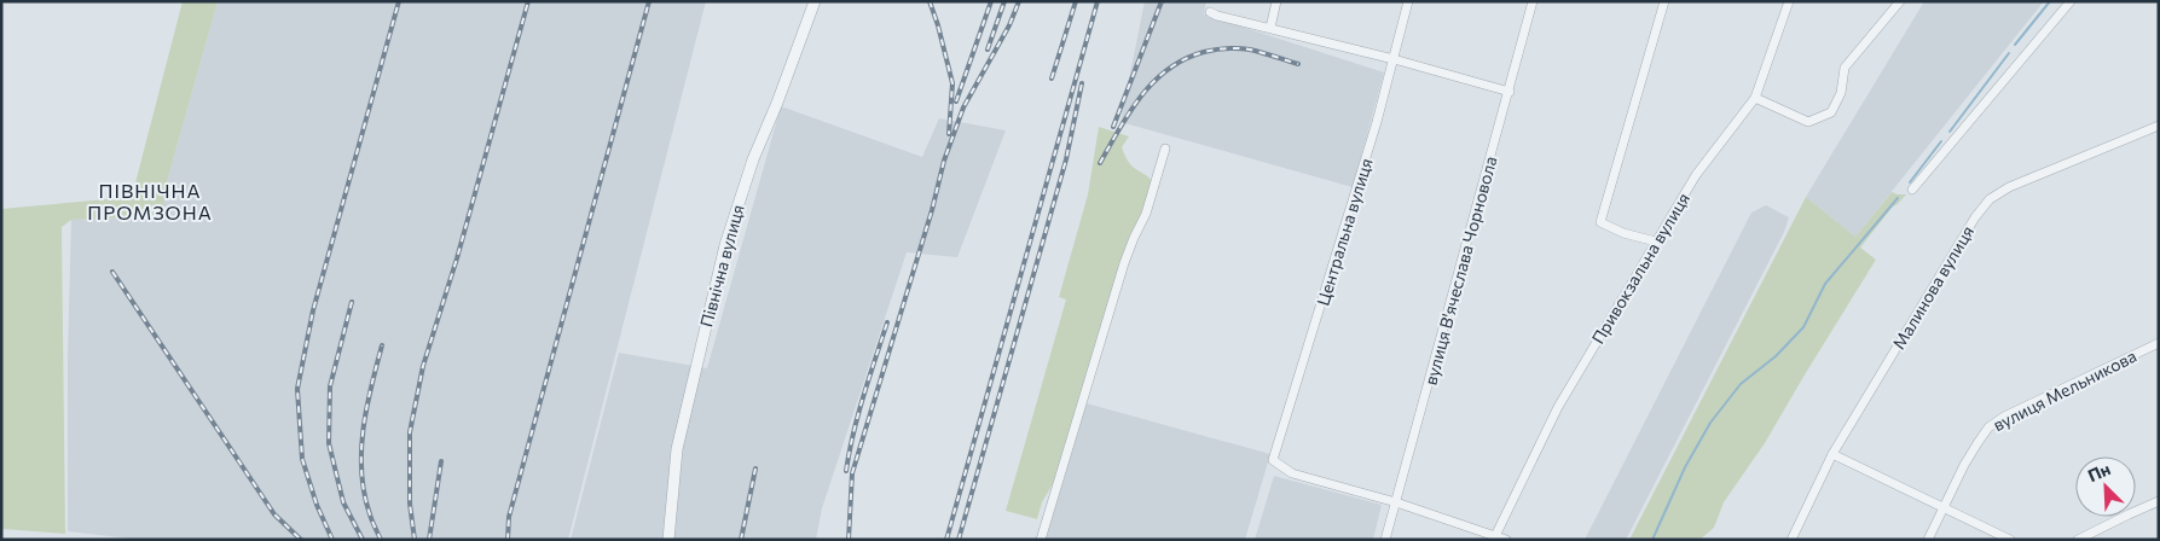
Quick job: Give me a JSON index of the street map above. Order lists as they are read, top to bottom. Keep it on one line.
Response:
{"streets":{"street":["Центральна вулиця","Північна вулиця","Привокзальна вулиця","вулиця В'ячеслава Чорновола","Малинова вулиця","вулиця Мельникова"]},"crossings":[["Центральна вулиця","вулиця В'ячеслава Чорновола"]],"districts":["ПІВНІЧНА ПРОМЗОНА"],"north":"top left"}
